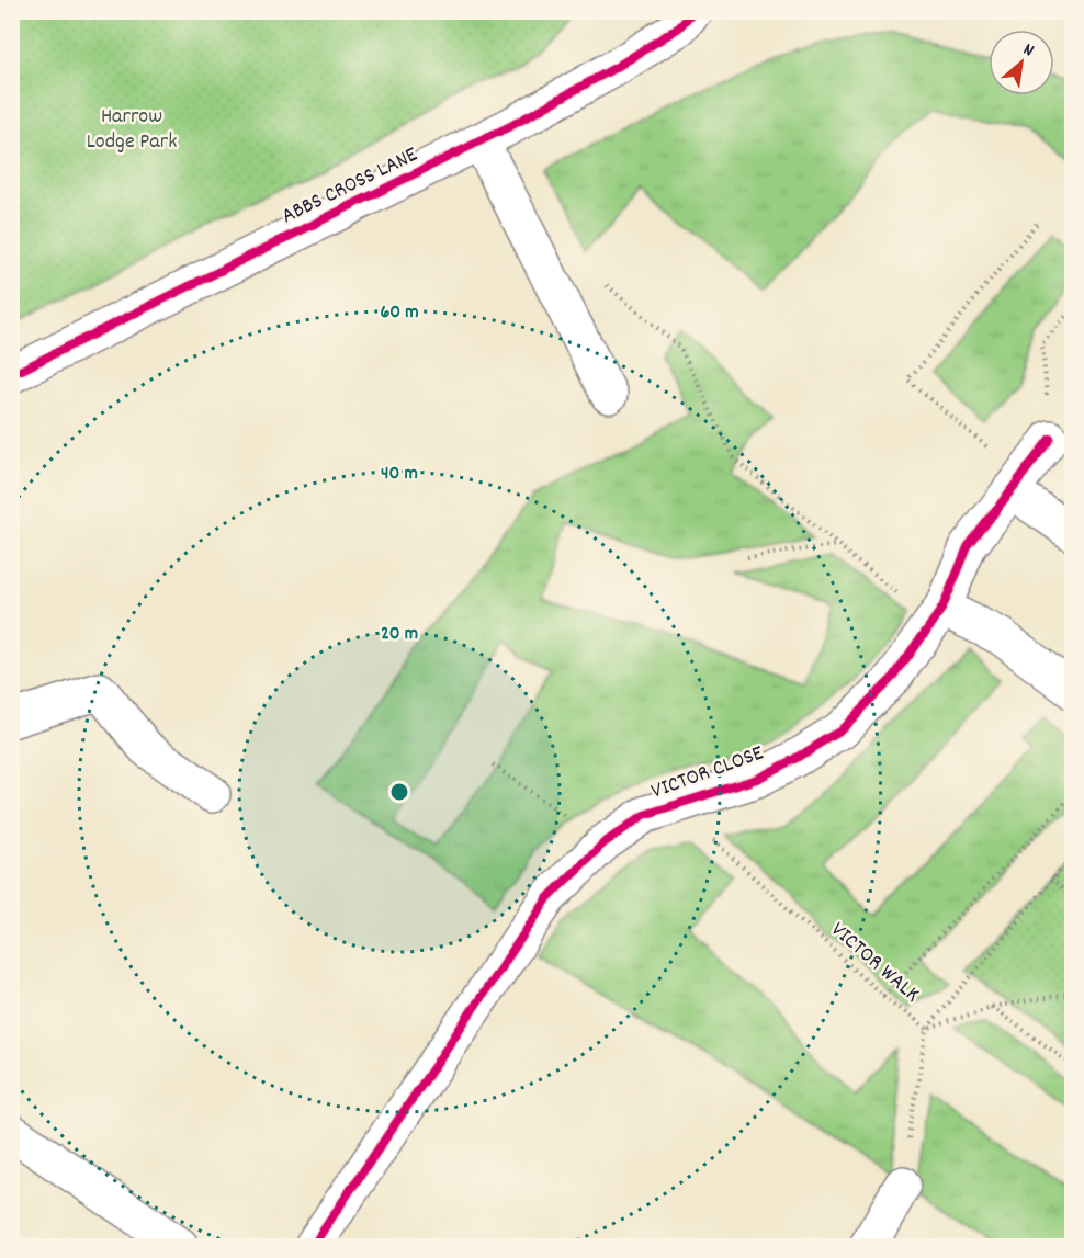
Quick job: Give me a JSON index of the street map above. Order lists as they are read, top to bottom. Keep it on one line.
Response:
{"streets":{"street":["ABBS CROSS LANE","VICTOR CLOSE"],"path":["VICTOR WALK"]},"crossings":[["VICTOR CLOSE","VICTOR WALK"]],"parks":["Harrow Lodge Park"],"north":"top right","rings":["60 m","40 m","20 m"]}
